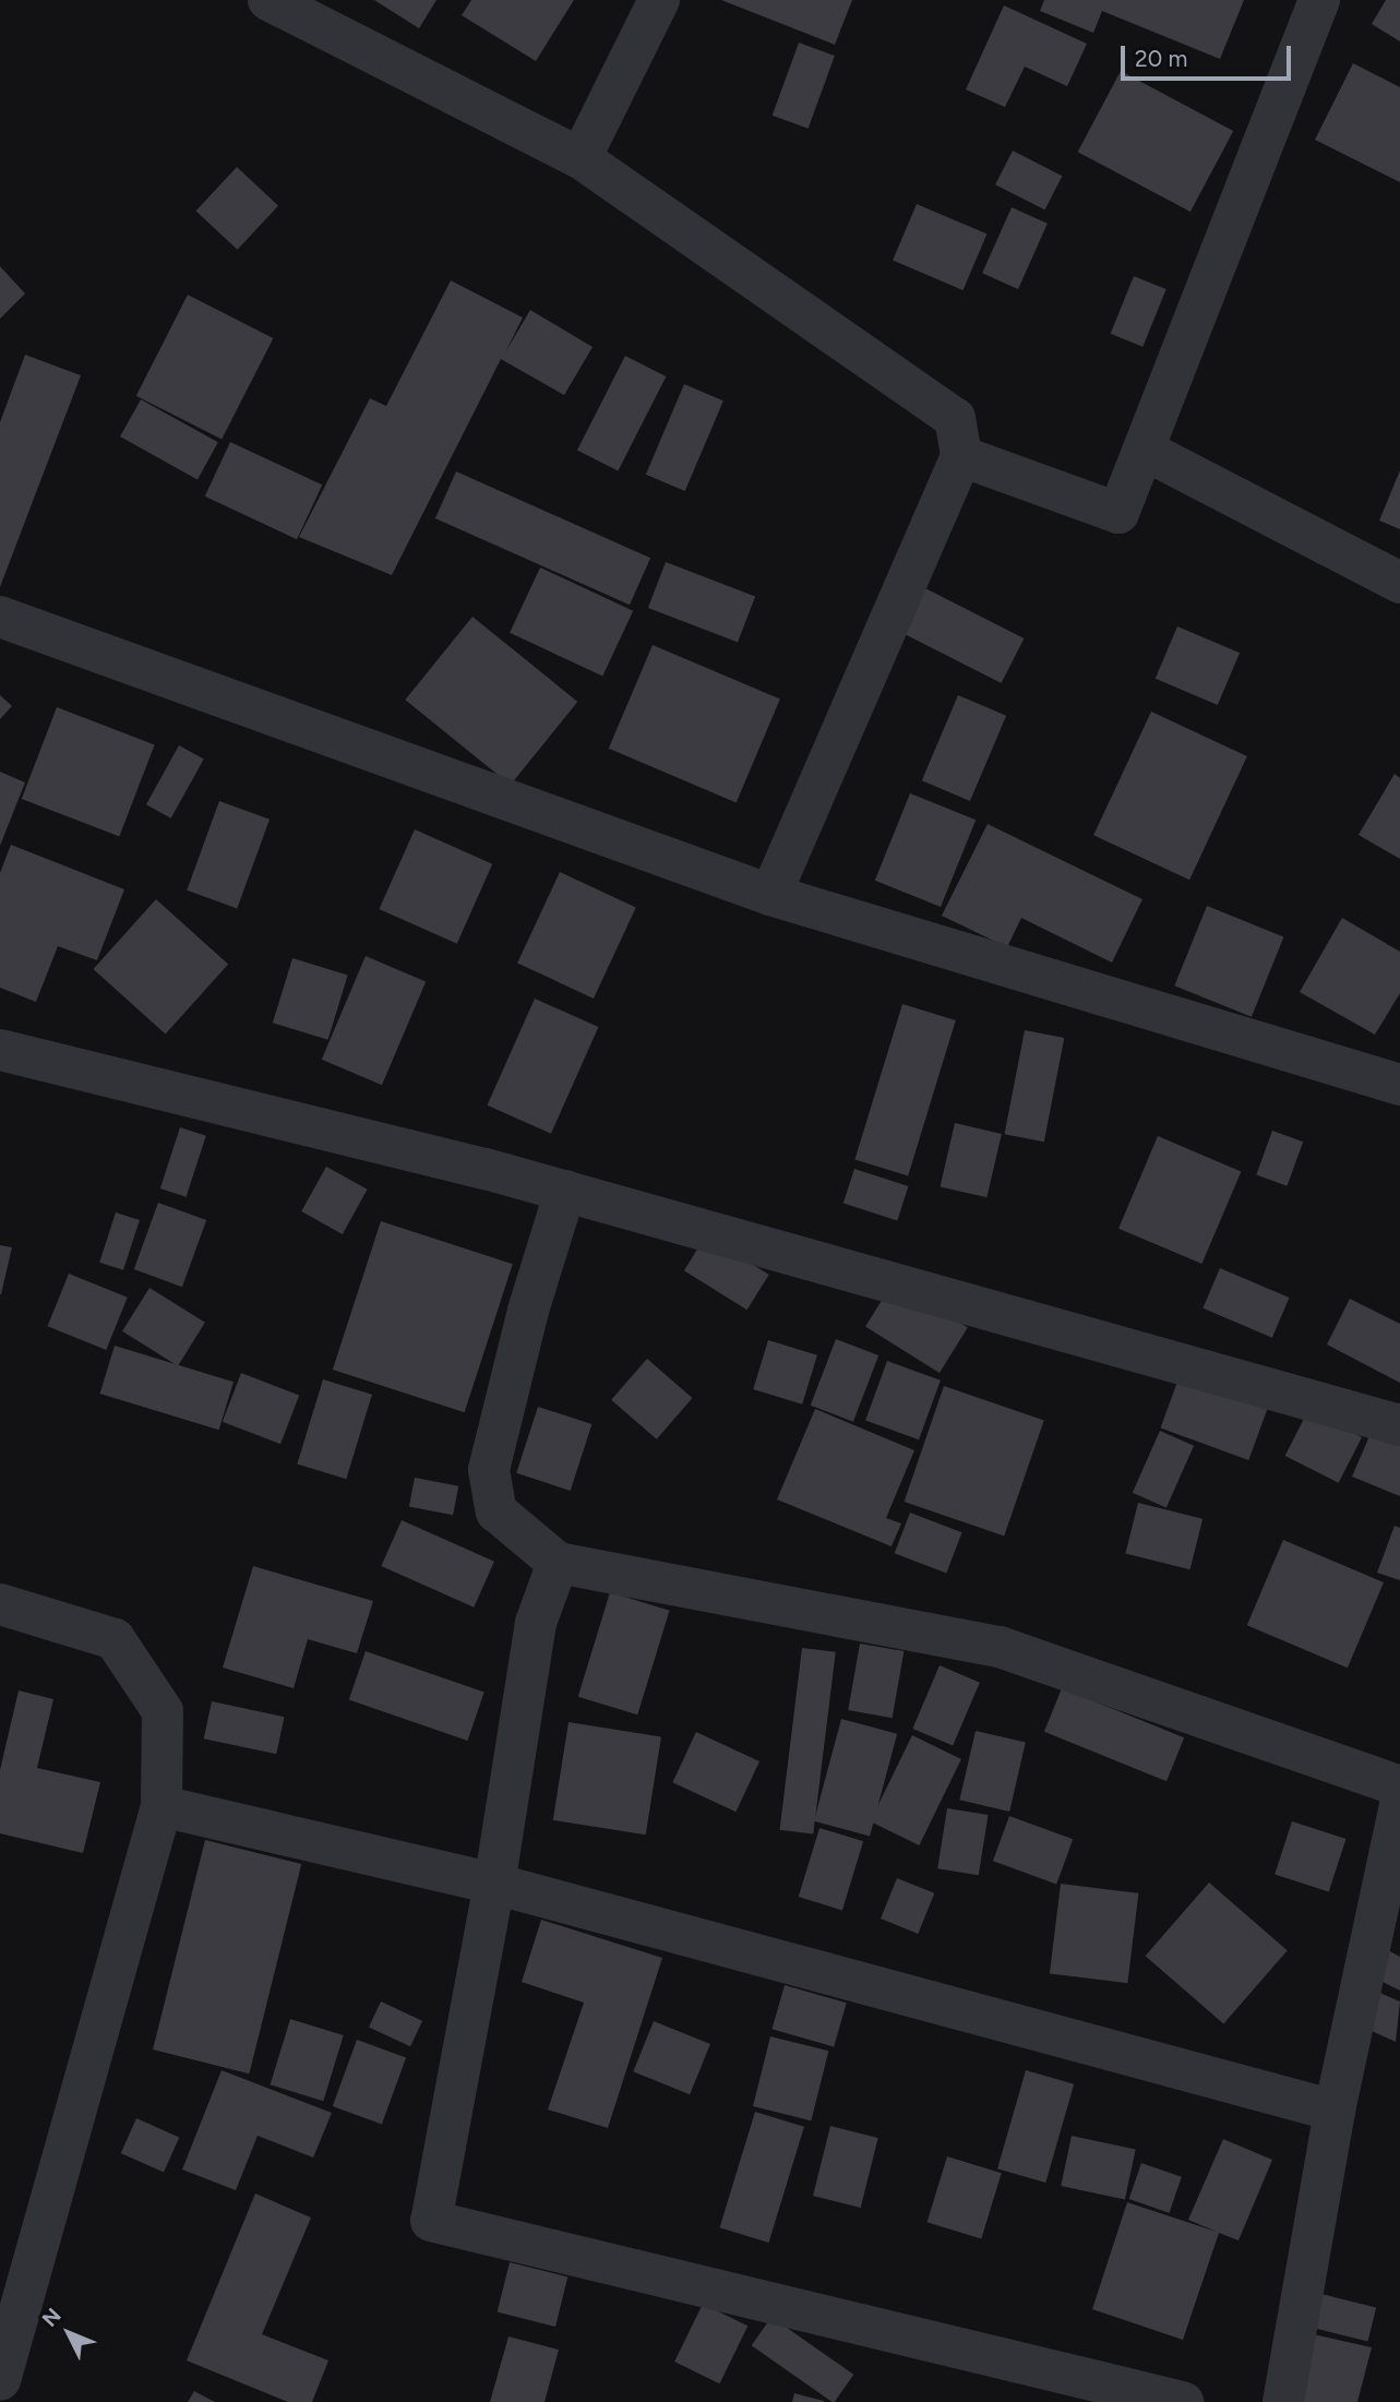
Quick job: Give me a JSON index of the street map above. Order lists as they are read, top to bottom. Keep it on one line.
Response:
{"scale_bar":"20 m","north":"top left"}
